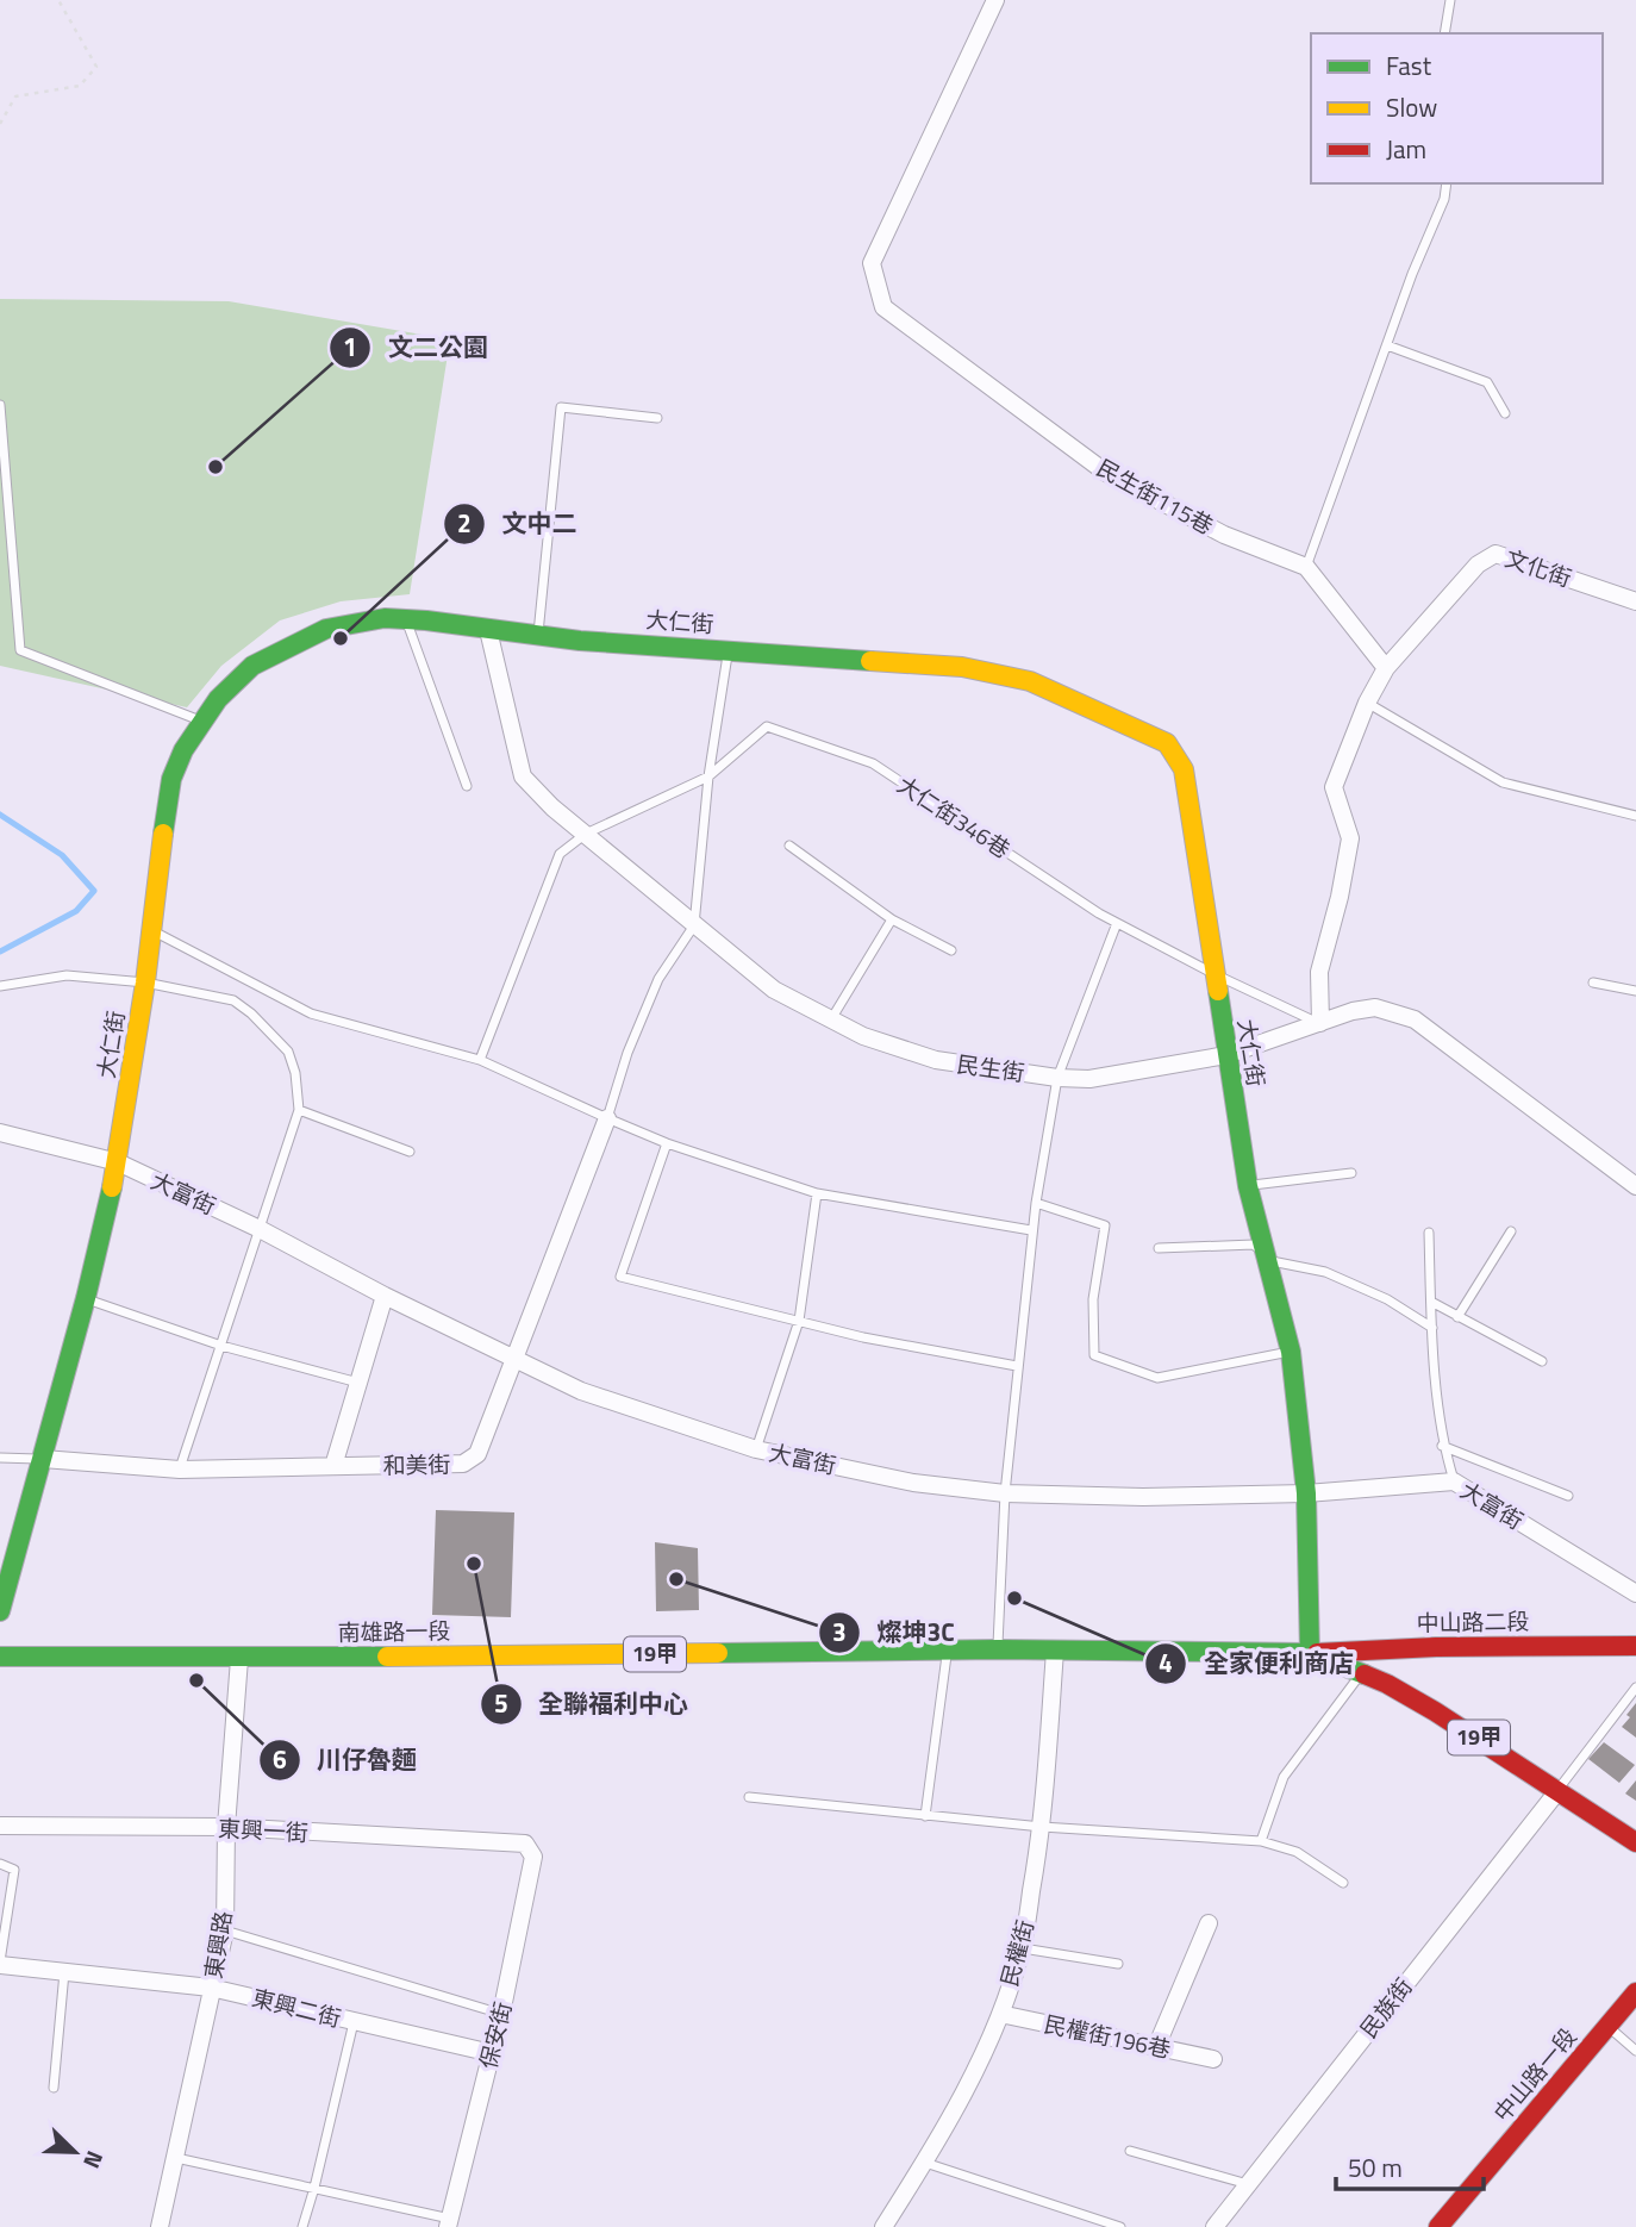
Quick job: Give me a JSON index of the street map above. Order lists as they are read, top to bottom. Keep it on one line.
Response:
{"streets":{"street":["民生街115巷","文化街","大仁街","民生街","大富街","和美街","中山路二段","南雄路一段","19甲","東興一街","東興路","民權街","東興二街","民族街","保安街","民權街196巷","中山路一段"],"lane":["大仁街346巷"]},"crossings":[["大仁街","大仁街346巷"],["大仁街","民生街"],["大仁街","大富街"],["大仁街","和美街"],["大仁街","中山路二段"],["大仁街","南雄路一段"],["大仁街346巷","民生街"],["大富街","和美街"],["中山路二段","南雄路一段"],["南雄路一段","東興路"],["南雄路一段","民權街"],["南雄路一段","民族街"],["東興一街","東興路"],["東興一街","保安街"],["東興路","東興二街"],["民權街","民權街196巷"],["東興二街","保安街"]],"places":["文二公園","文中二","全聯福利中心","燦坤3C","全家便利商店","川仔魯麵"],"legend":["Fast","Slow","Jam"],"scale_bar":"50 m","north":"bottom right"}
